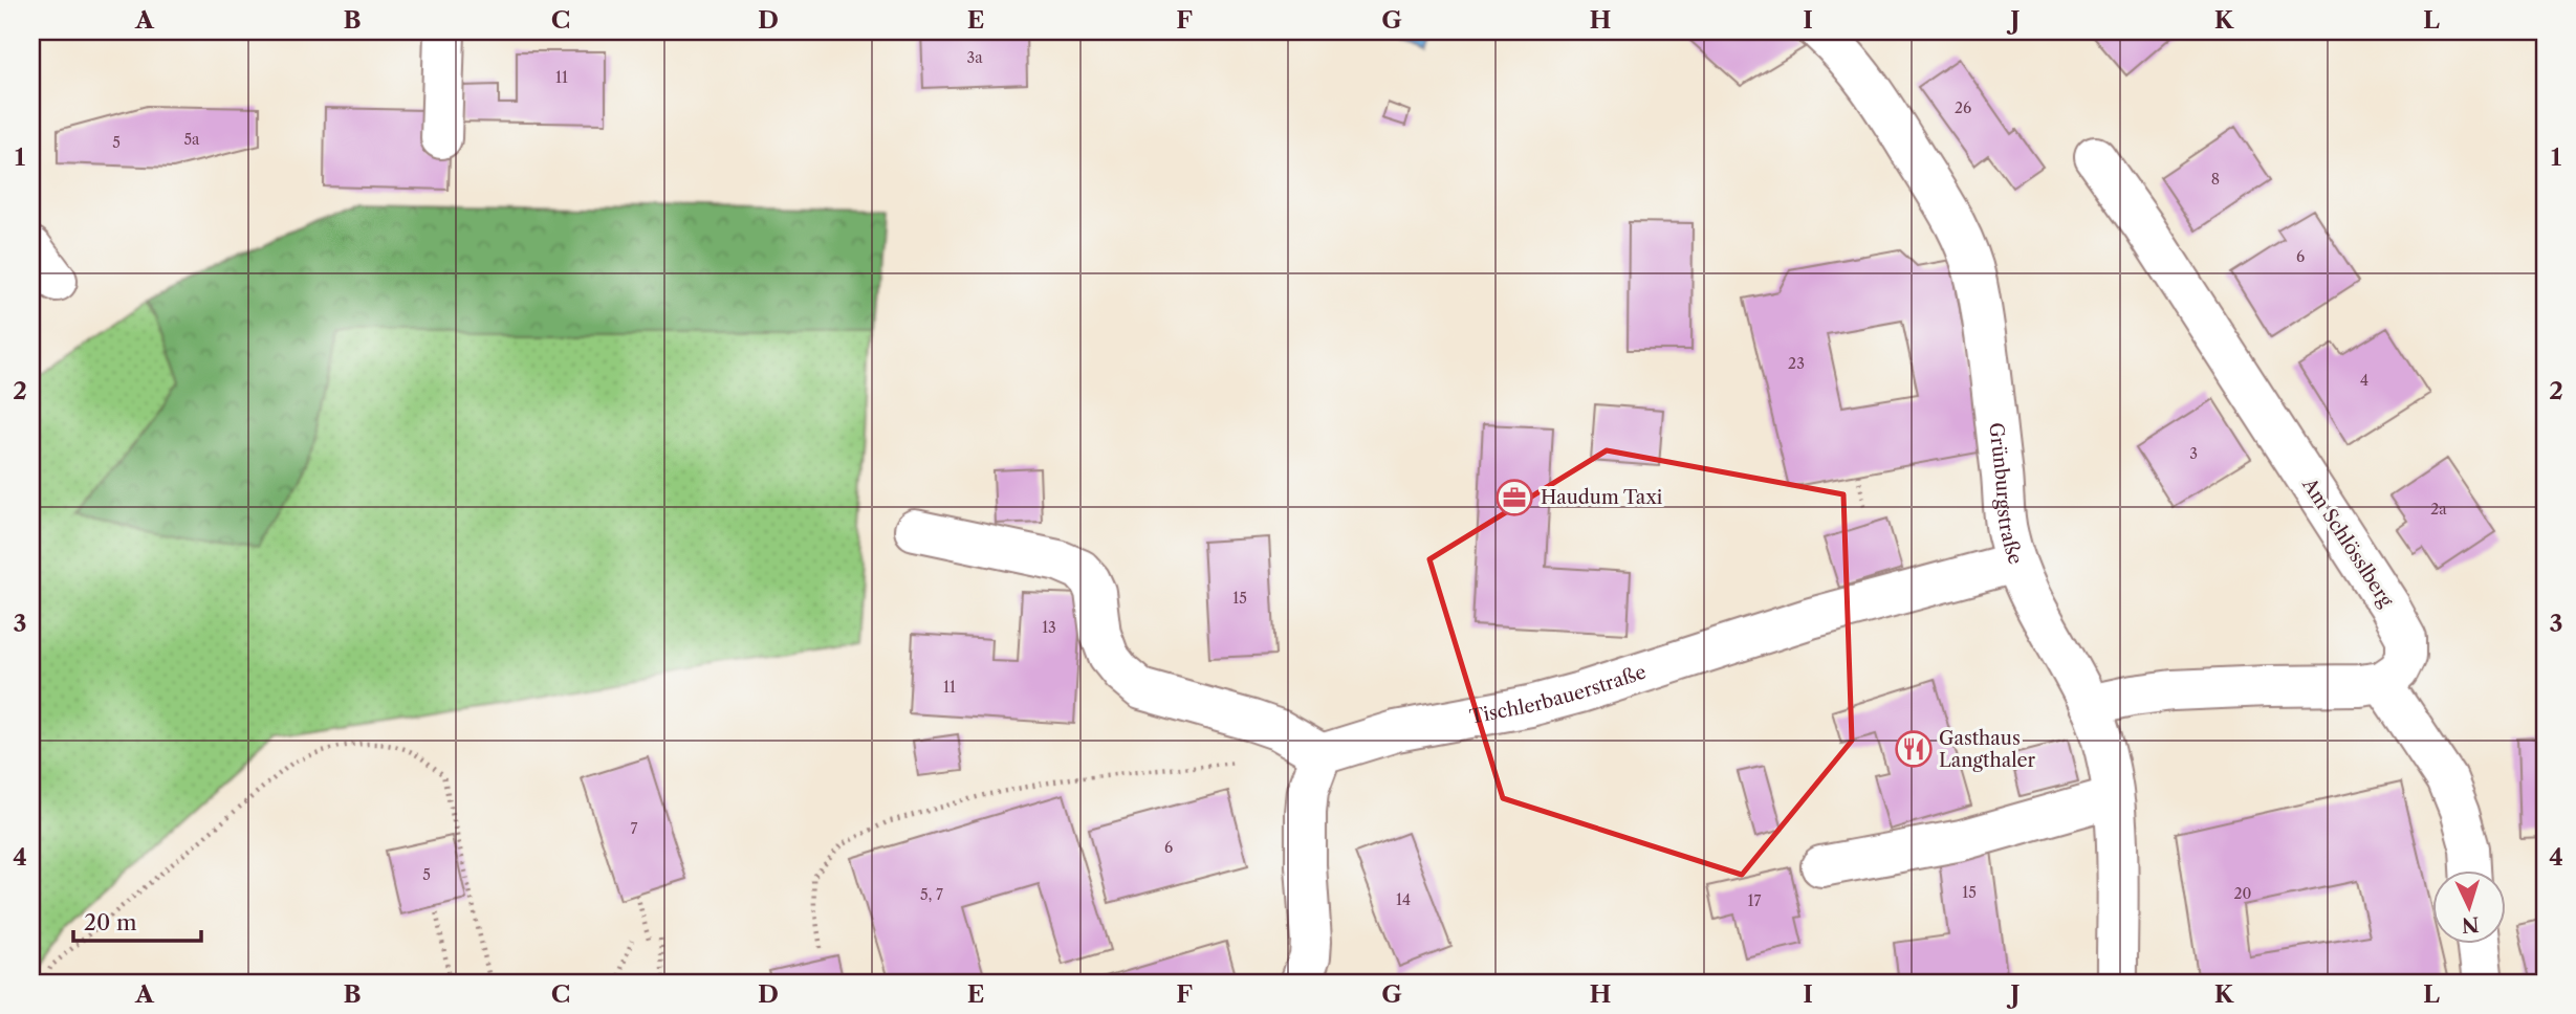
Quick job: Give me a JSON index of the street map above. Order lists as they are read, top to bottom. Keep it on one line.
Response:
{"streets":{"street":["Grünburgstraße","Am Schlösslberg","Tischlerbauerstraße"]},"crossings":[["Grünburgstraße","Tischlerbauerstraße"]],"places":{"office":["Haudum Taxi"],"restaurant":["Gasthaus Langthaler"]},"house_numbers":["3a","11","26","5a","5","8","6","23","4","3","2a","15","13","11","7","6","5","15","20","5, 7","14","17"],"scale_bar":"20 m","north":"bottom","grid":{"columns":["A","B","C","D","E","F","G","H","I","J","K","L"],"rows":["1","2","3","4"]}}
